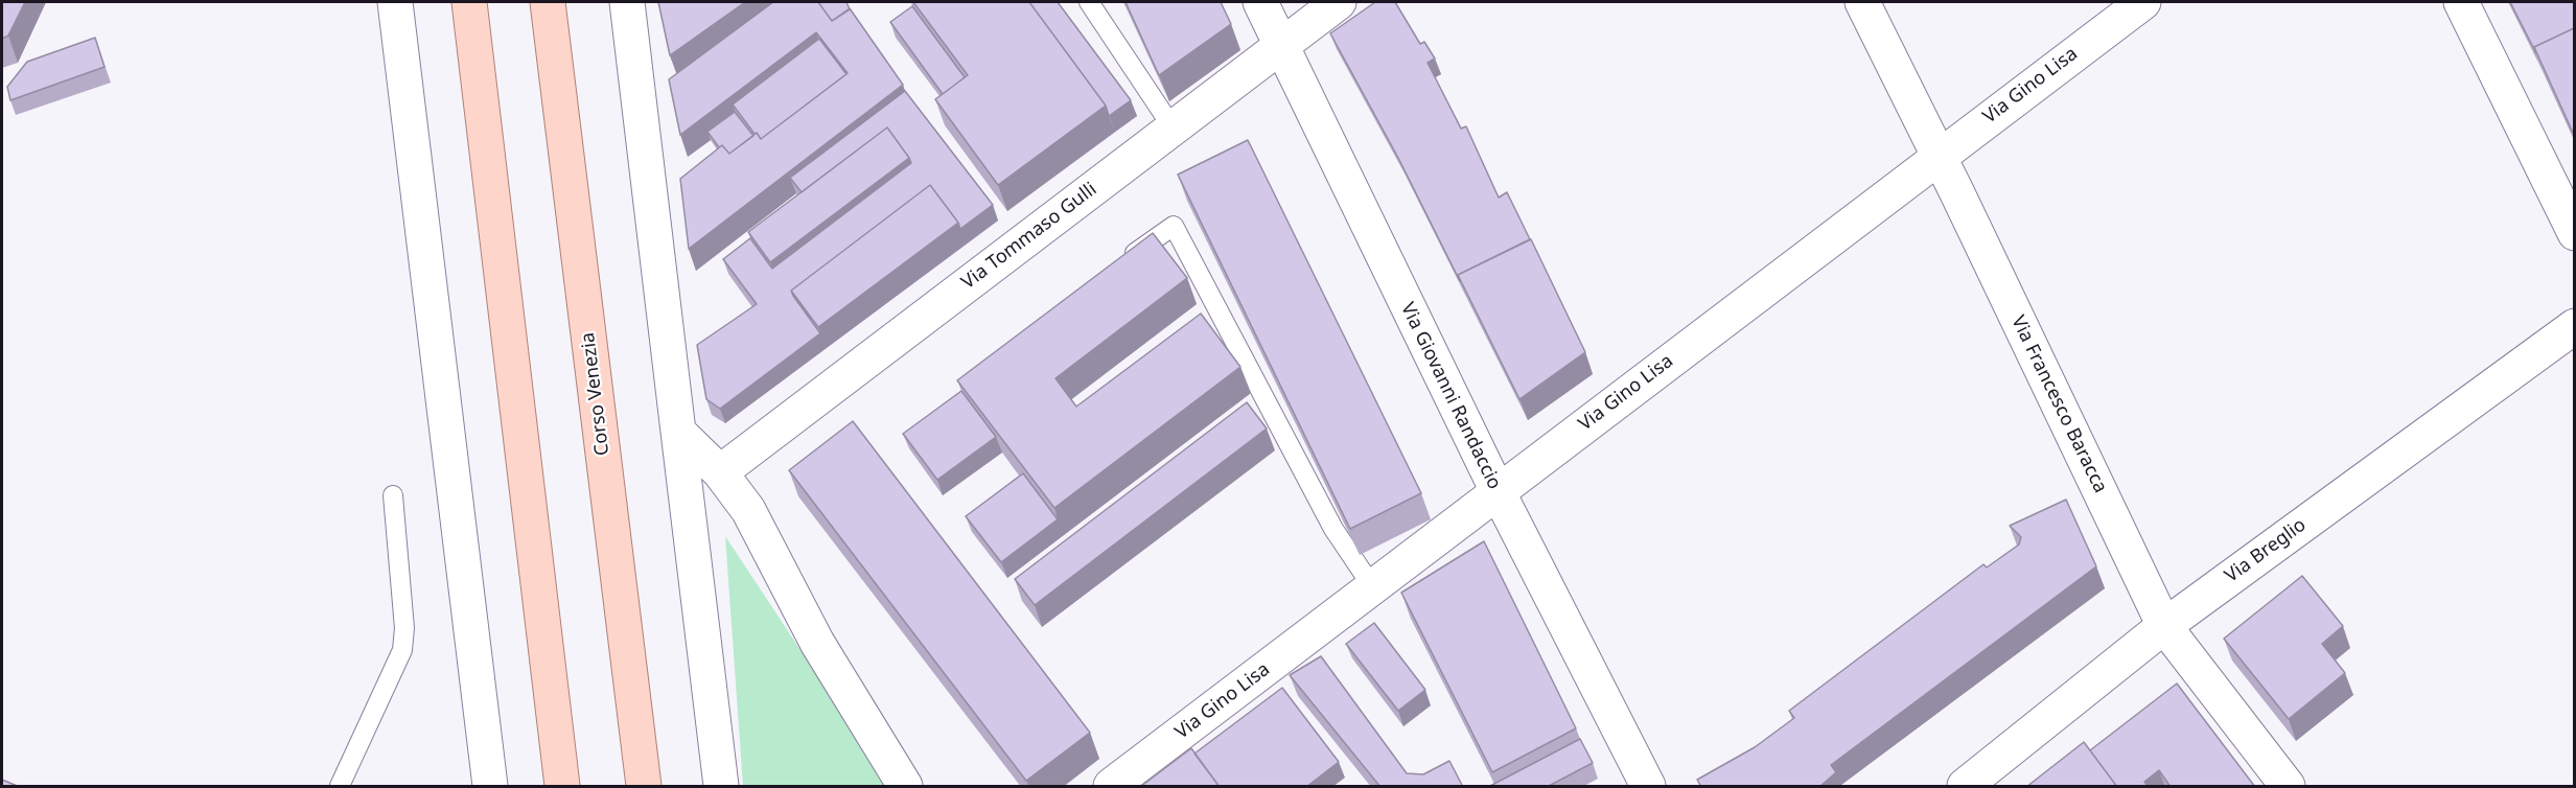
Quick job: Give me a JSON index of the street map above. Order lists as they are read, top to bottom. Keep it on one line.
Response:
{"streets":{"main road":["Corso Venezia"],"street":["Via Gino Lisa","Via Tommaso Gulli","Via Giovanni Randaccio","Via Francesco Baracca","Via Breglio"]},"crossings":[["Via Gino Lisa","Via Giovanni Randaccio"],["Via Gino Lisa","Via Francesco Baracca"],["Via Tommaso Gulli","Via Giovanni Randaccio"],["Via Francesco Baracca","Via Breglio"]]}
